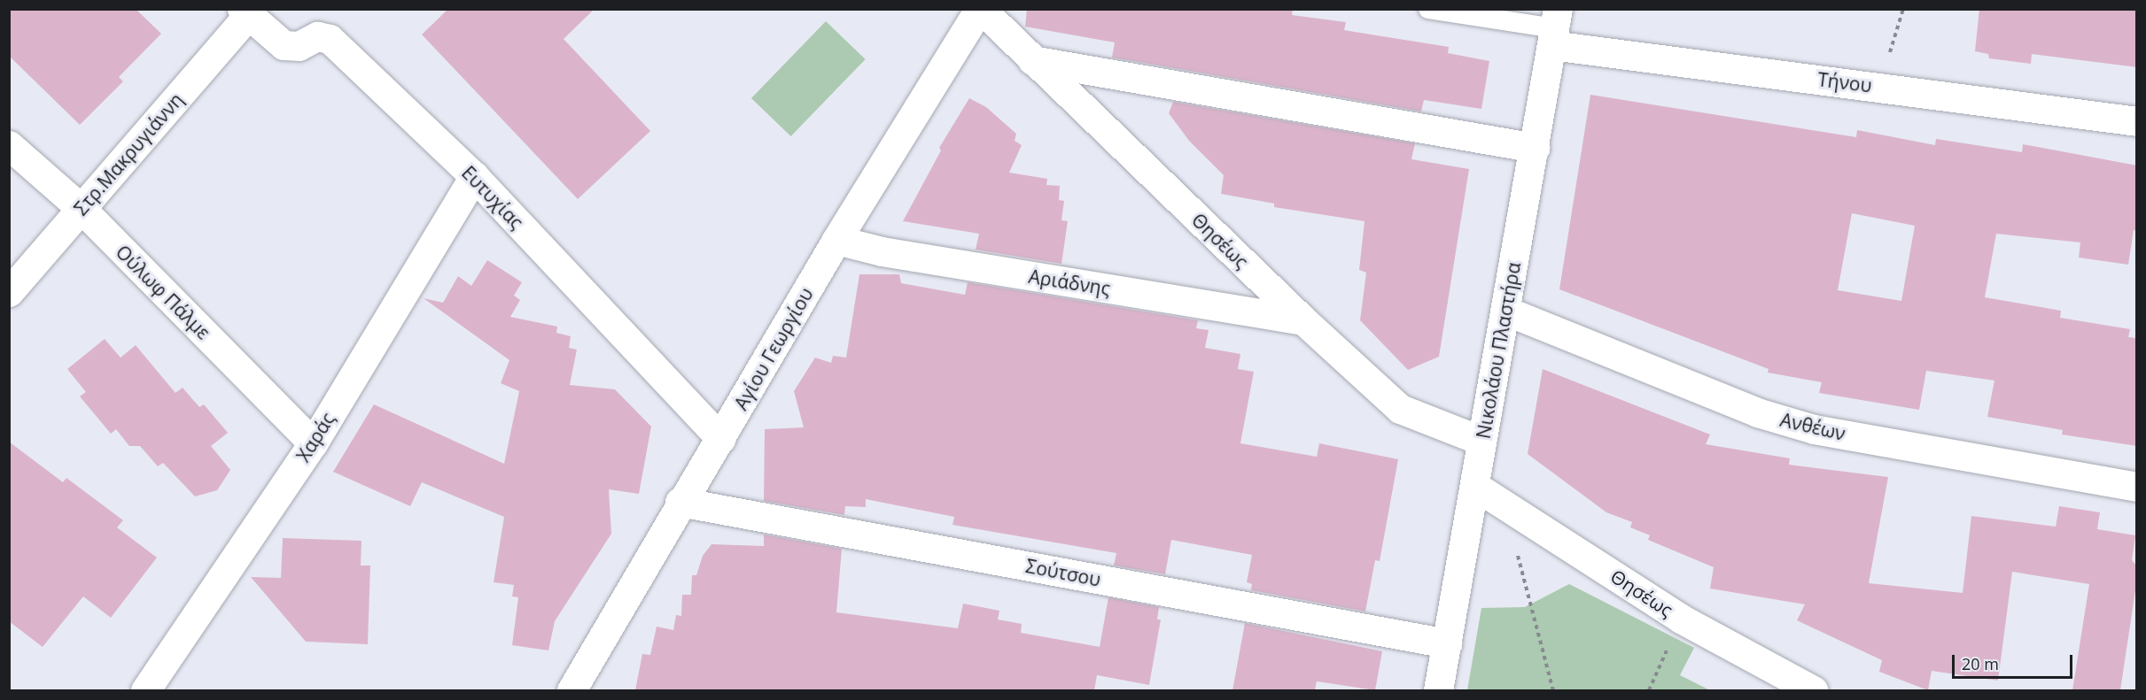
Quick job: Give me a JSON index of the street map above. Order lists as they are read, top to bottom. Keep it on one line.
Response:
{"streets":{"street":["Τήνου","Στρ.Μακρυγιάννη","Ευτυχίας","Θησέως","Αριάδνης","Ούλωφ Πάλμε","Αγίου Γεωργίου","Νικολάου Πλαστήρα","Ανθέων","Χαράς","Σούτσου"]},"crossings":[["Τήνου","Νικολάου Πλαστήρα"],["Στρ.Μακρυγιάννη","Ευτυχίας"],["Στρ.Μακρυγιάννη","Ούλωφ Πάλμε"],["Ευτυχίας","Αγίου Γεωργίου"],["Ευτυχίας","Χαράς"],["Θησέως","Αριάδνης"],["Θησέως","Αγίου Γεωργίου"],["Θησέως","Νικολάου Πλαστήρα"],["Αριάδνης","Αγίου Γεωργίου"],["Ούλωφ Πάλμε","Χαράς"],["Αγίου Γεωργίου","Σούτσου"],["Νικολάου Πλαστήρα","Ανθέων"],["Νικολάου Πλαστήρα","Σούτσου"]],"scale_bar":"20 m"}
